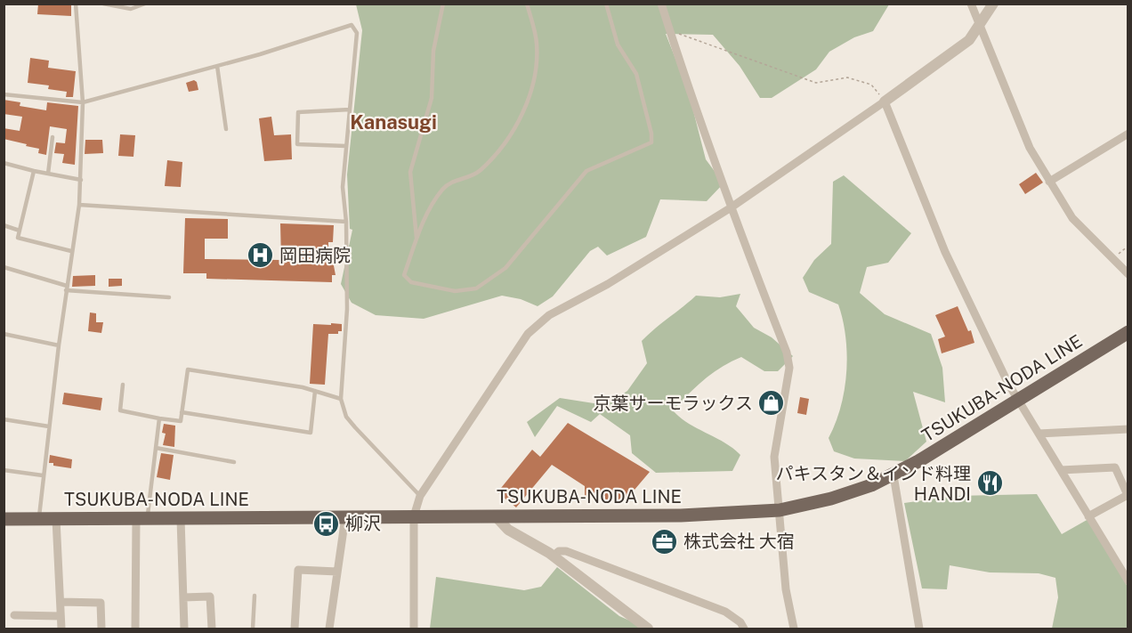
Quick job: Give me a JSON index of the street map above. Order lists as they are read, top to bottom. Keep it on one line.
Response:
{"streets":{"main road":["TSUKUBA-NODA LINE"]},"districts":["Kanasugi"],"places":{"hospital":["岡田病院"],"shop":["京葉サーモラックス"],"restaurant":["パキスタン＆インド料理 HANDI"],"bus stop":["柳沢"],"office":["株式会社 大宿"]}}
